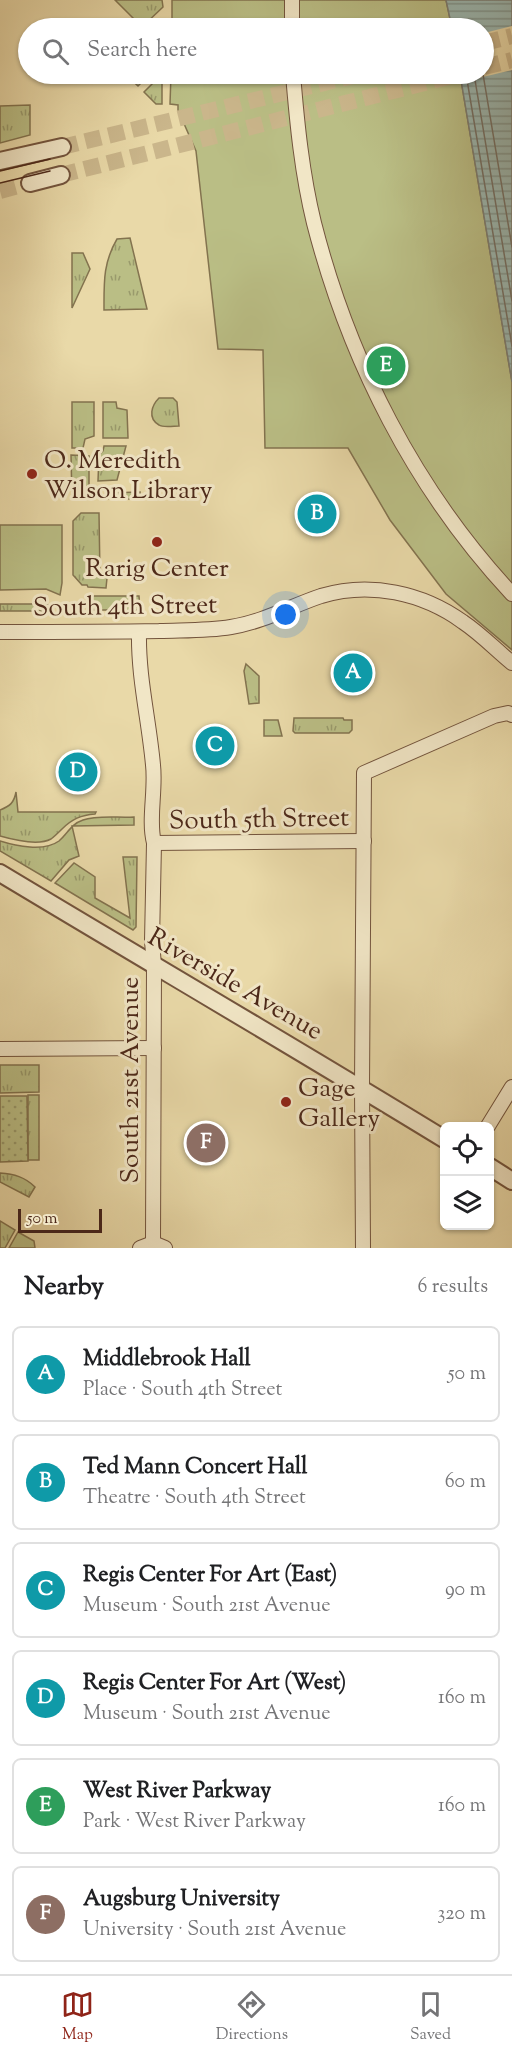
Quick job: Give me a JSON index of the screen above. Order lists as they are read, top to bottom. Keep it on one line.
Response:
{"streets":{"street":["South 4th Street","South 5th Street","Riverside Avenue","South 21st Avenue"]},"crossings":[["South 4th Street","South 21st Avenue"],["South 5th Street","South 21st Avenue"],["Riverside Avenue","South 21st Avenue"]],"places":["O. Meredith Wilson Library","Rarig Center","Gage Gallery"],"scale_bar":"50 m","page":{"search":"Search here","pins":["E","B","A","C","D","F"],"scale":"50 m","heading":["Nearby","6 results"],"list":[{"mark":"A","name":"Middlebrook Hall","note":"Place · South 4th Street","value":"50 m"},{"mark":"B","name":"Ted Mann Concert Hall","note":"Theatre · South 4th Street","value":"60 m"},{"mark":"C","name":"Regis Center For Art (East)","note":"Museum · South 21st Avenue","value":"90 m"},{"mark":"D","name":"Regis Center For Art (West)","note":"Museum · South 21st Avenue","value":"160 m"},{"mark":"E","name":"West River Parkway","note":"Park · West River Parkway","value":"160 m"},{"mark":"F","name":"Augsburg University","note":"University · South 21st Avenue","value":"320 m"}],"nav":["Map","Directions","Saved"]}}
